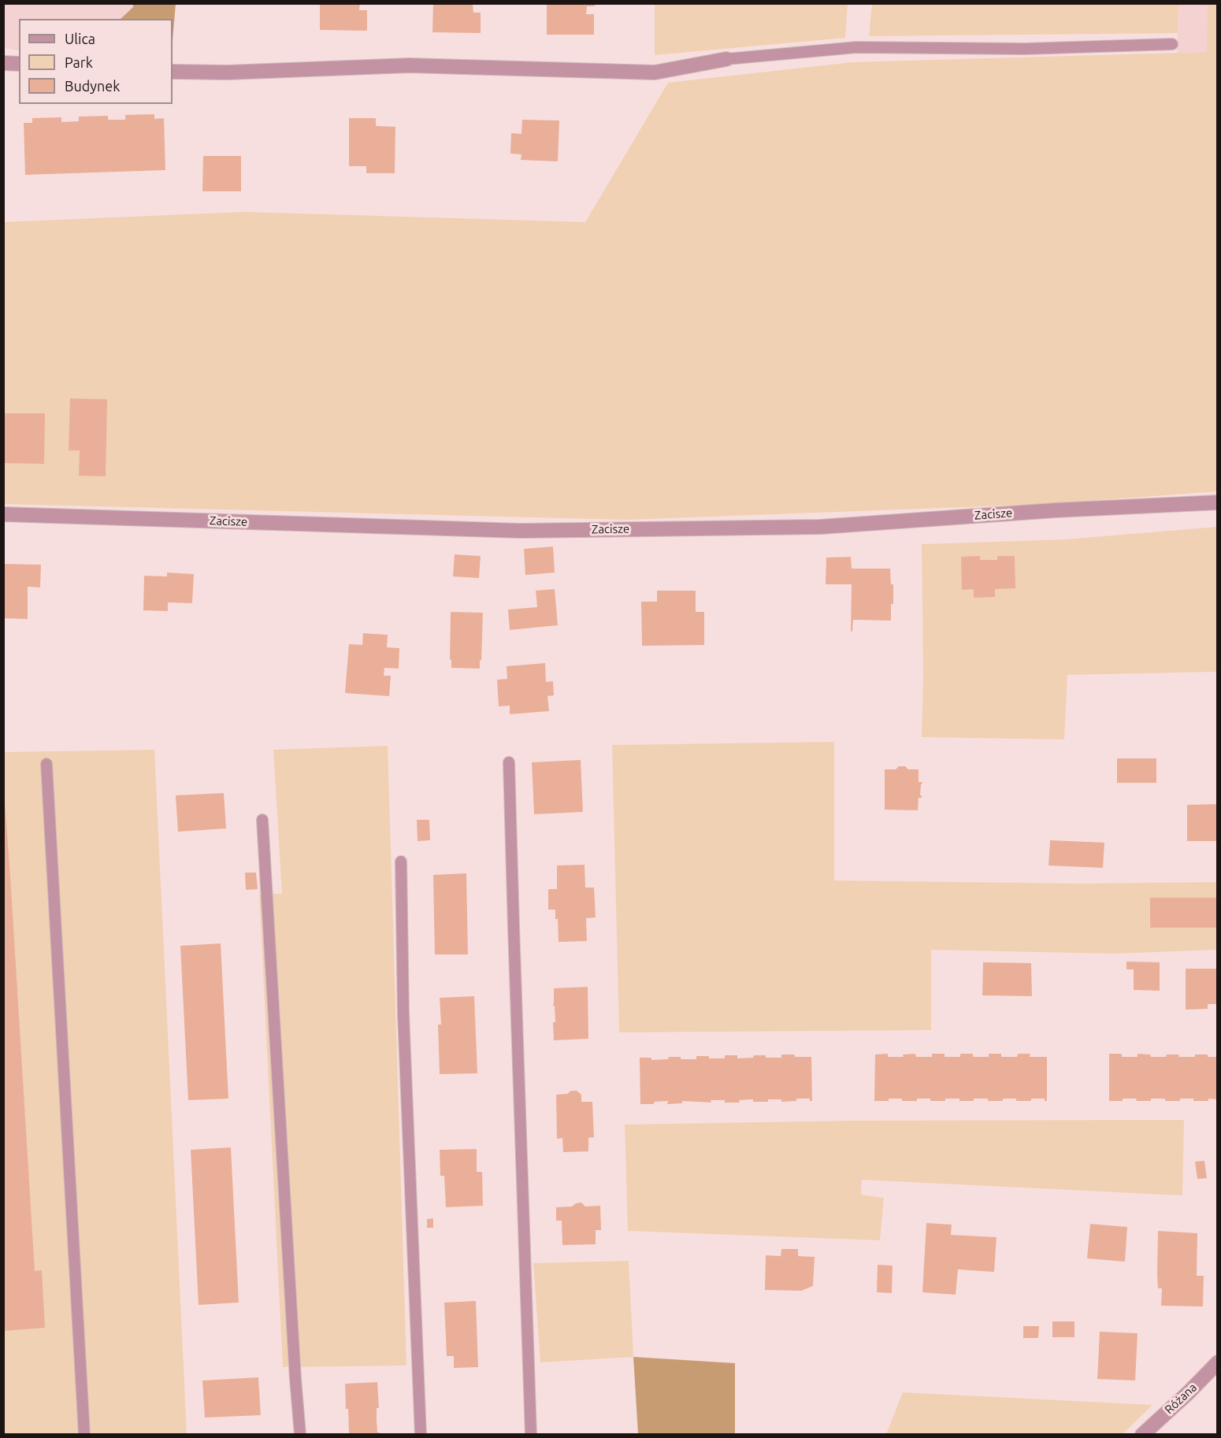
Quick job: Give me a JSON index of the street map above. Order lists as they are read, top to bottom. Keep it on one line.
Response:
{"streets":{"street":["Zacisze","Różana"]},"legend":["Ulica","Park","Budynek"]}
